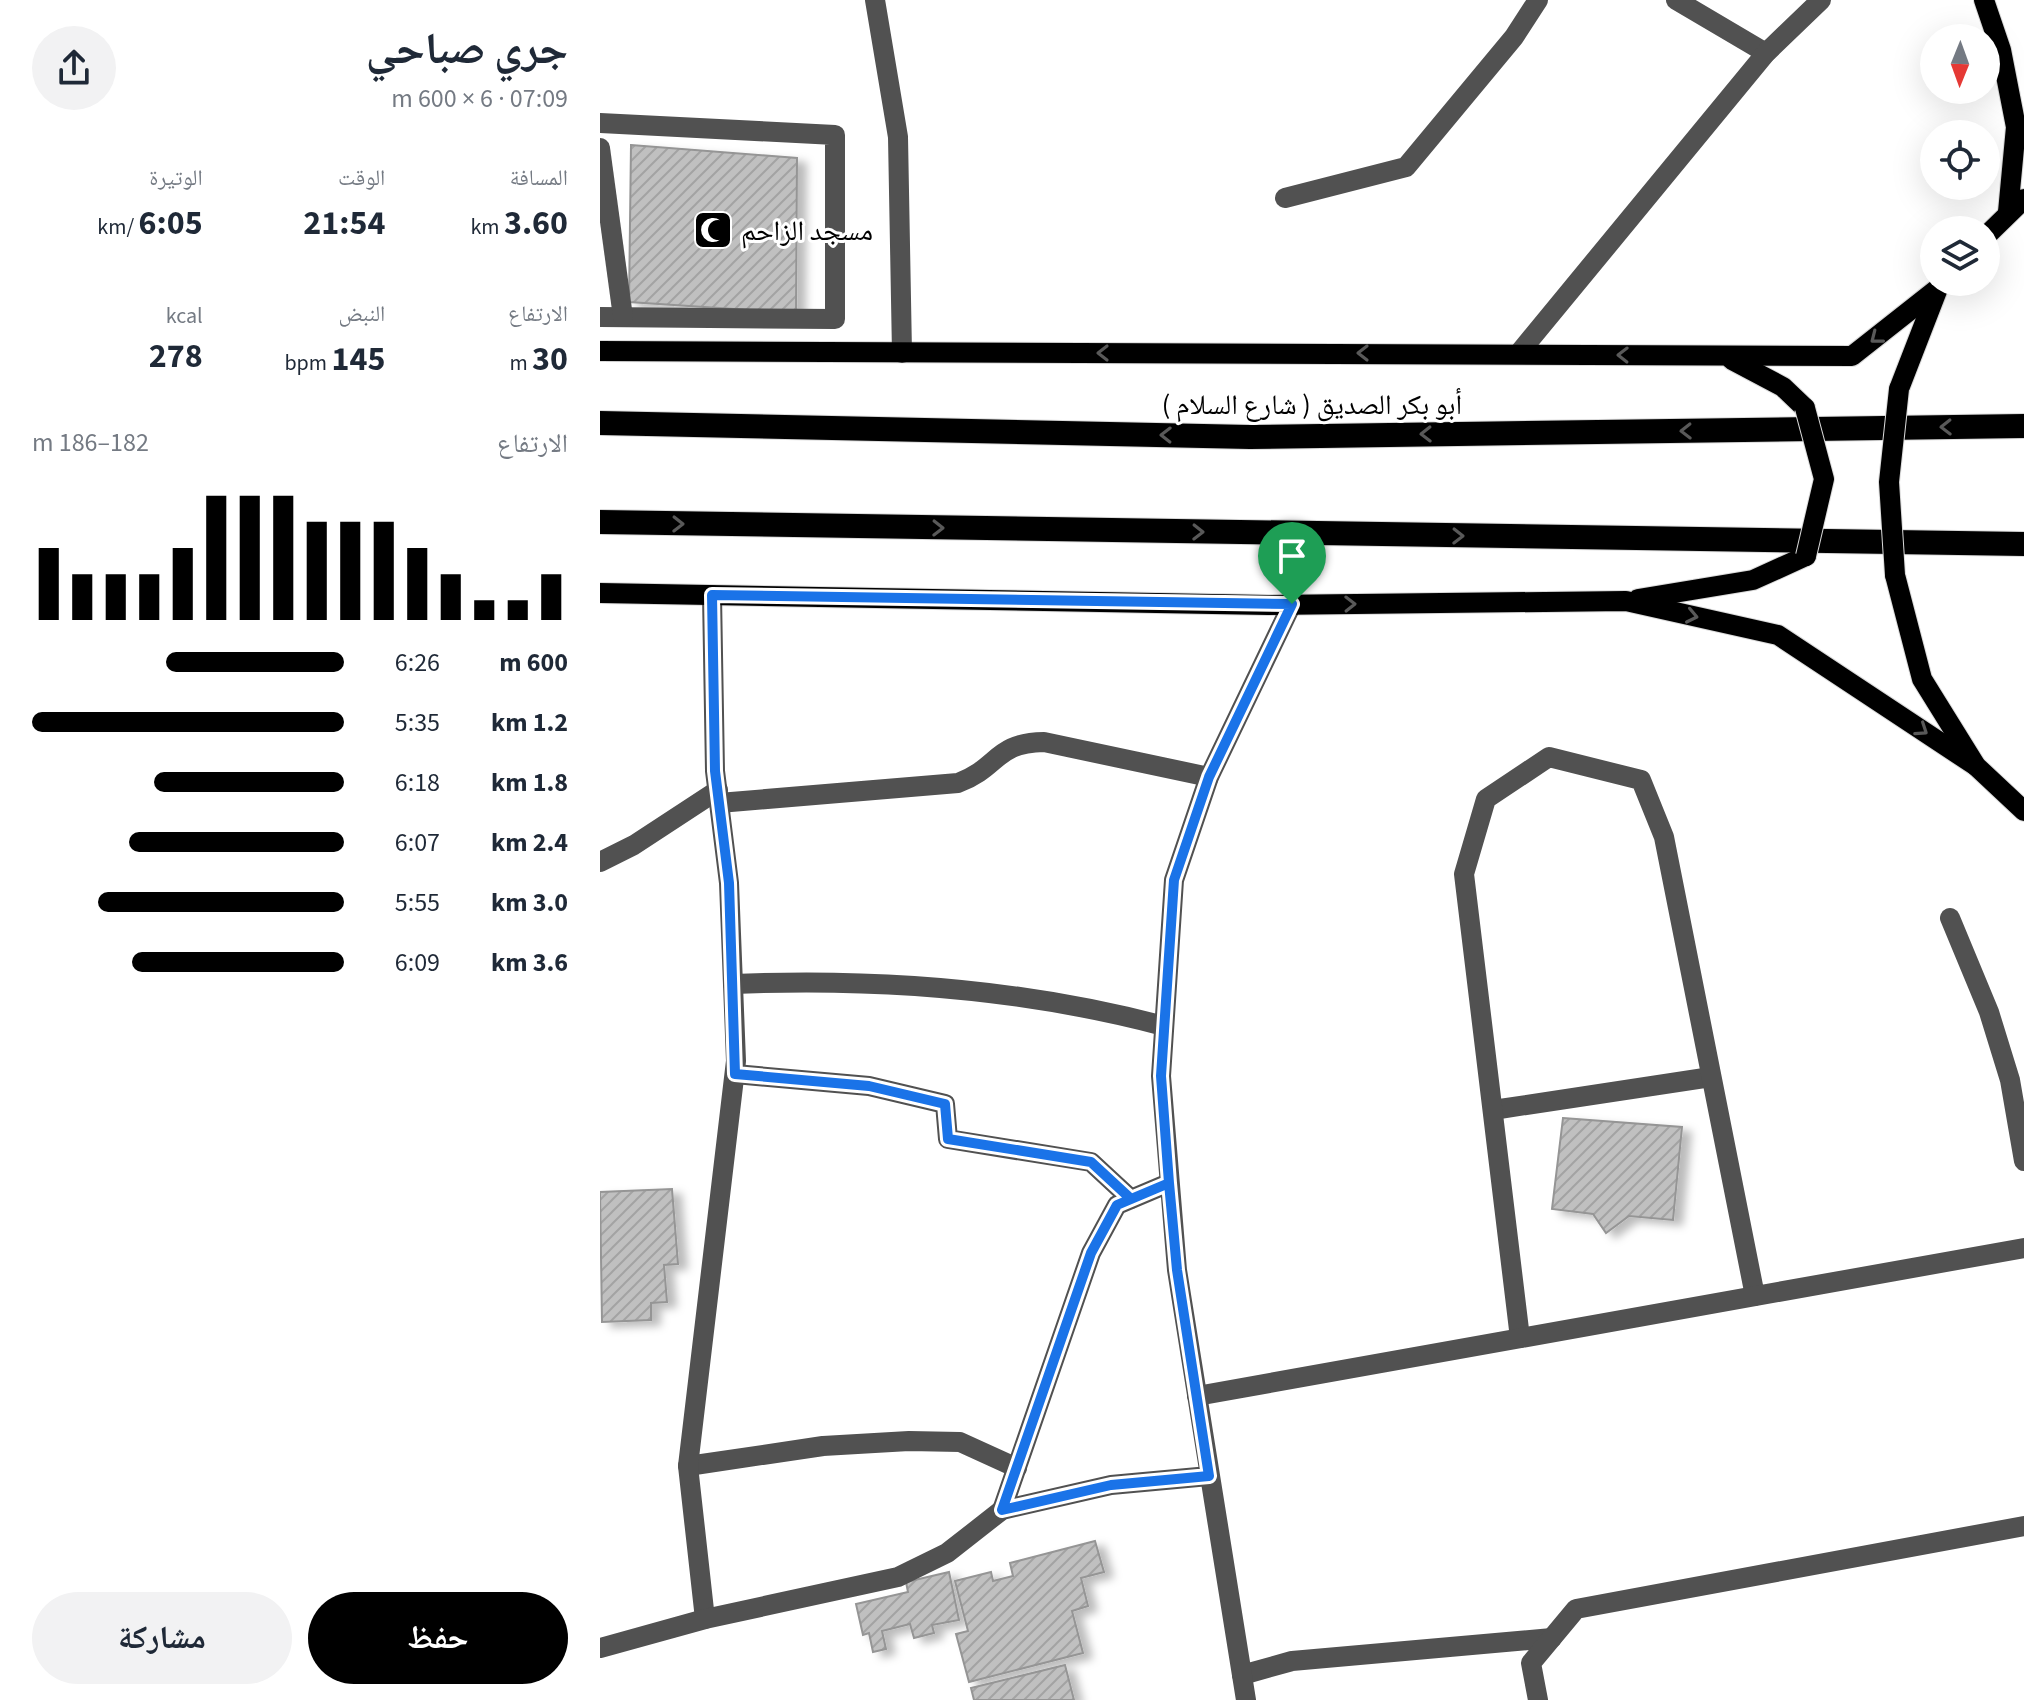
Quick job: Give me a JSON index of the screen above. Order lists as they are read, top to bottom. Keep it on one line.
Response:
{"streets":{"highway":["( شارع السلام ) أبو بكر الصديق"]},"places":{"mosque":["مسجد الزاحم"]},"north":"bottom","page":{"heading":["جري صباحي","07:09 · 6 × 600 m"],"stats":[["المسافة","3.60 km"],["الوقت","21:54"],["الوتيرة","6:05 /km"],["الارتفاع","30 m"],["النبض","145 bpm"],["kcal","278"]],"chart":["الارتفاع","182–186 m"],"list":[{"name":"600 m","note":"6:26"},{"name":"1.2 km","note":"5:35"},{"name":"1.8 km","note":"6:18"},{"name":"2.4 km","note":"6:07"},{"name":"3.0 km","note":"5:55"},{"name":"3.6 km","note":"6:09"}],"buttons":["حفظ","مشاركة"]}}
